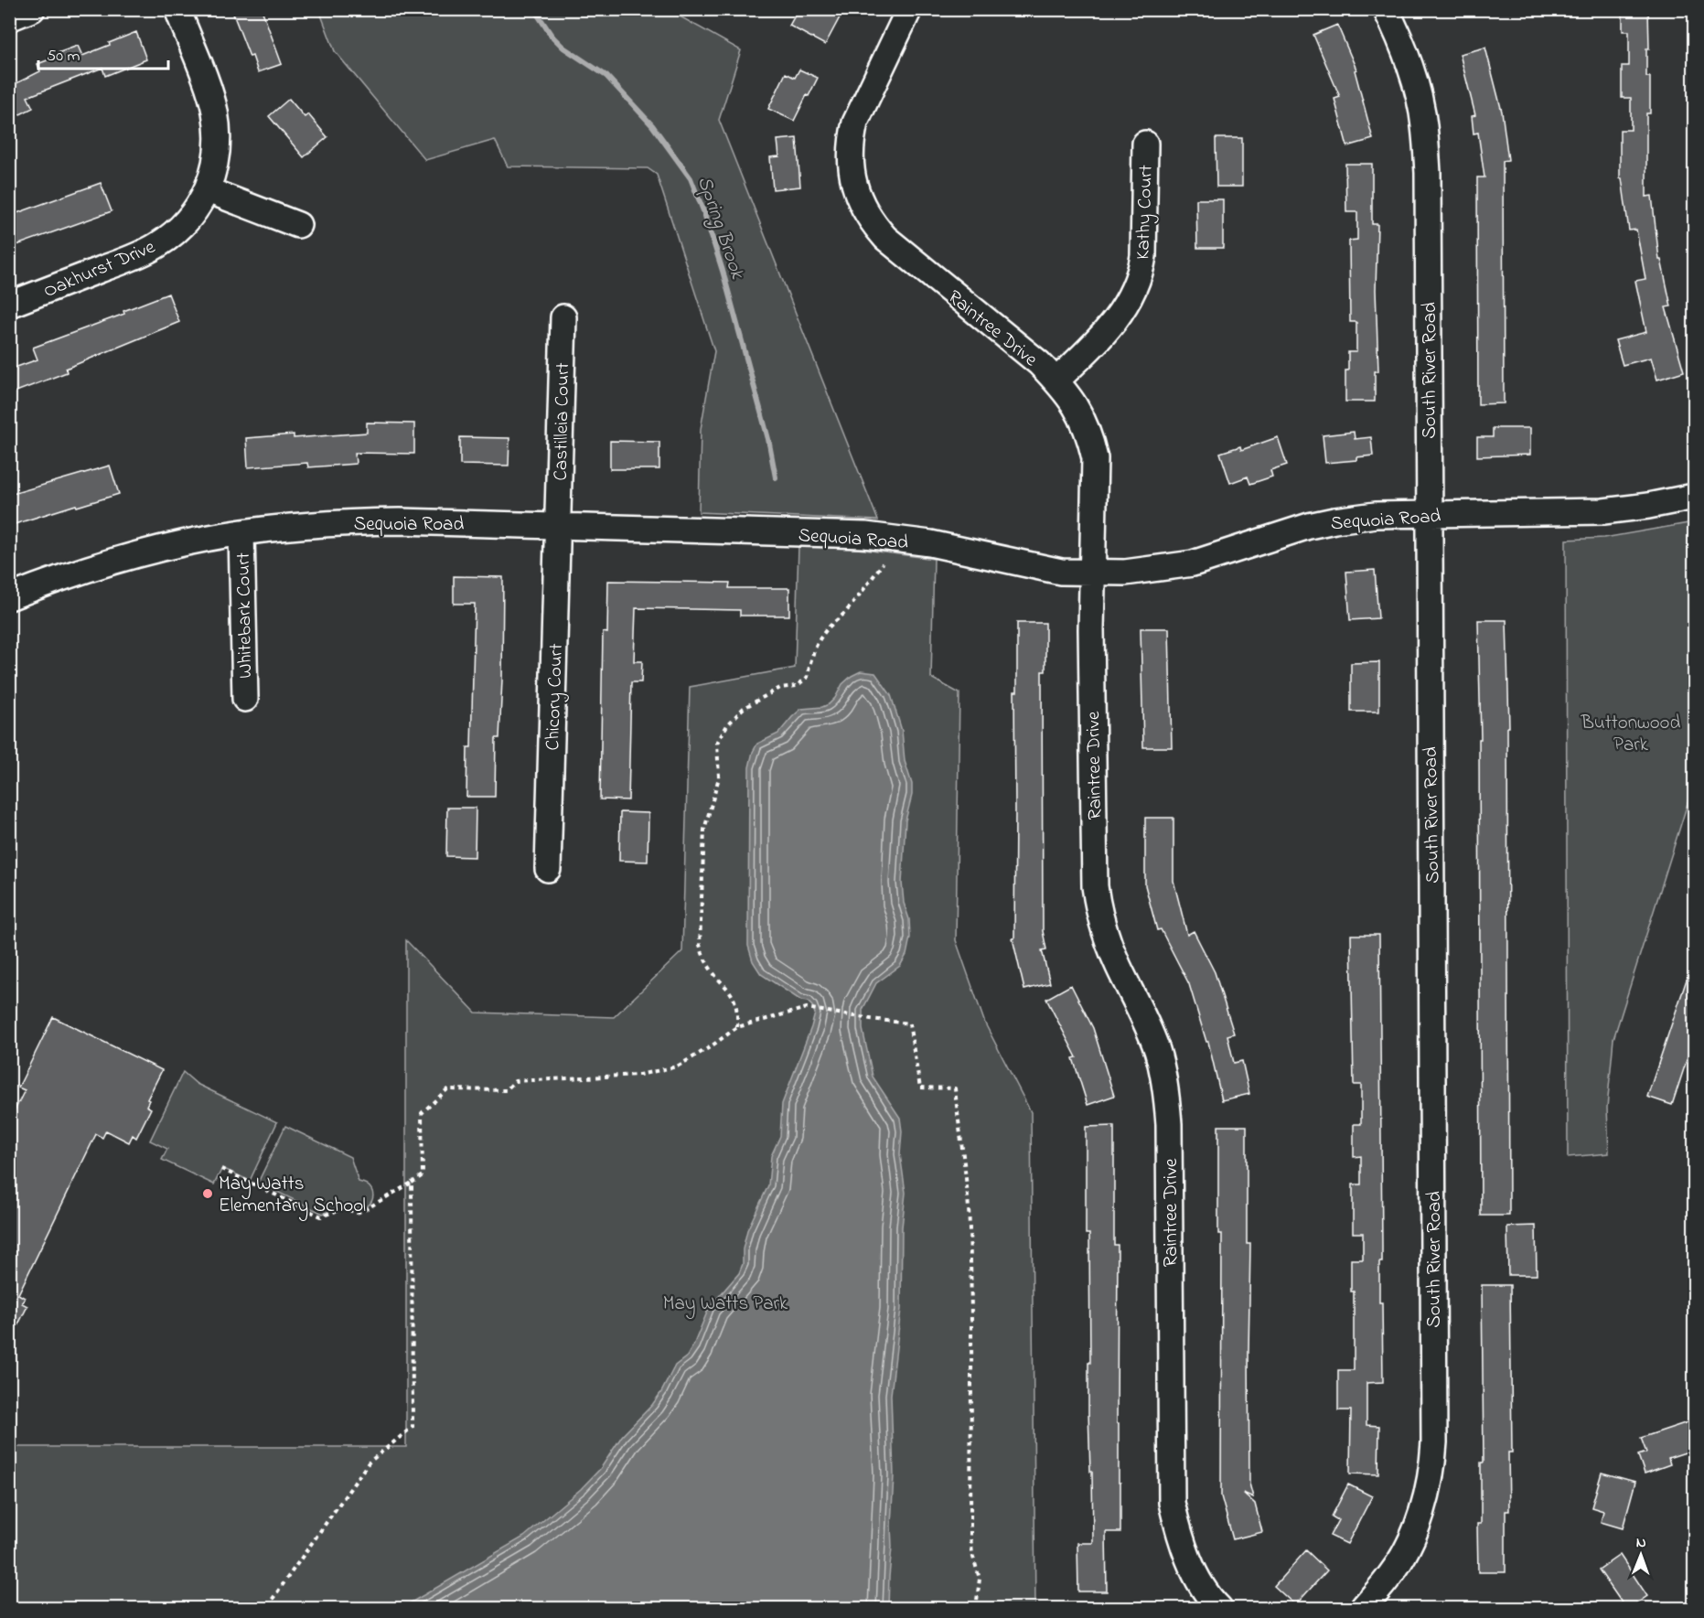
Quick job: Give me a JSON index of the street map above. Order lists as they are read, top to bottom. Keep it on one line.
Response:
{"streets":{"street":["Kathy Court","Oakhurst Drive","Raintree Drive","South River Road","Castilleia Court","Sequoia Road","Whitebark Court","Chicory Court"]},"crossings":[["Kathy Court","Raintree Drive"],["Raintree Drive","Sequoia Road"],["South River Road","Sequoia Road"],["Castilleia Court","Sequoia Road"],["Castilleia Court","Chicory Court"],["Sequoia Road","Whitebark Court"],["Sequoia Road","Chicory Court"]],"water":["Spring Brook"],"parks":["Buttonwood Park","May Watts Park"],"places":["May Watts Elementary School"],"scale_bar":"50 m","north":"top"}
